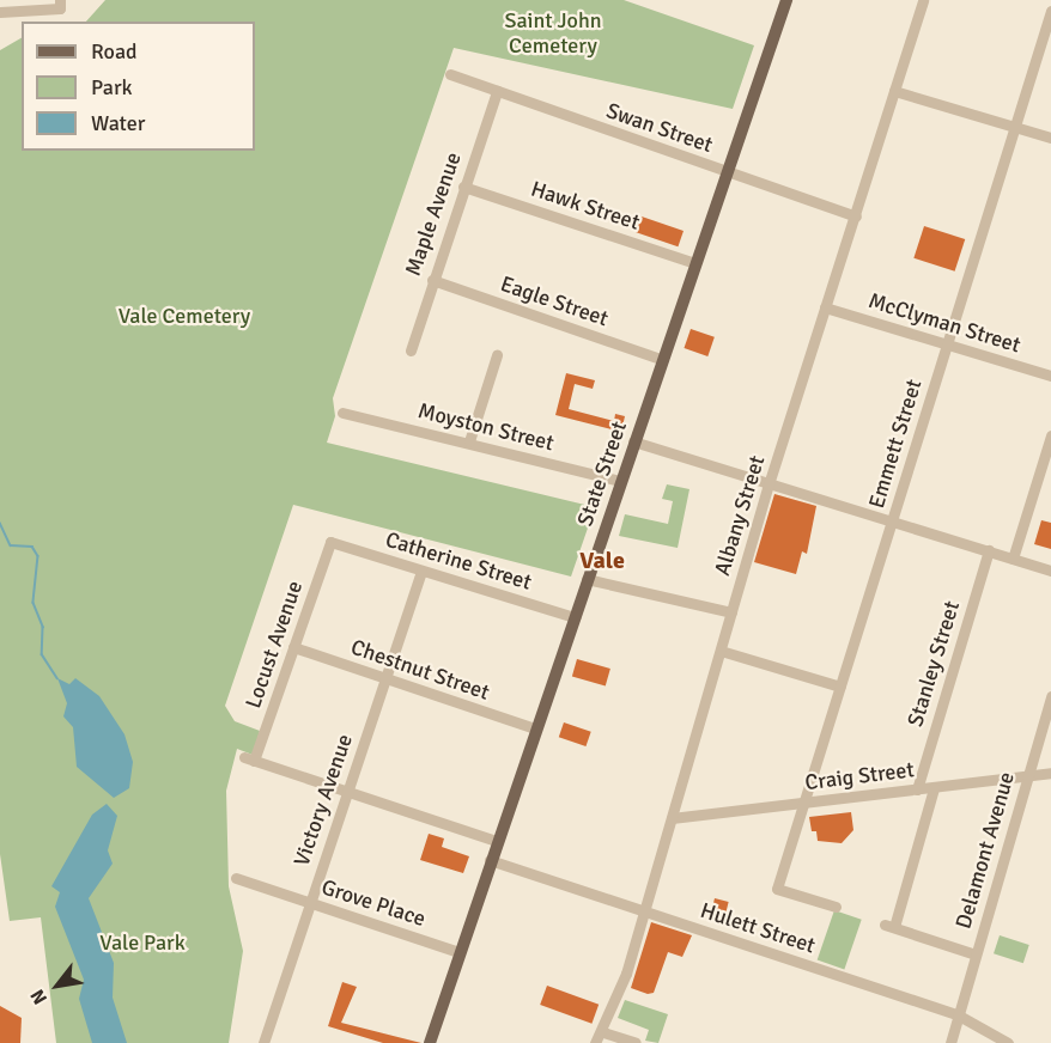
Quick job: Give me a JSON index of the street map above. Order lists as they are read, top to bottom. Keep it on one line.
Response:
{"streets":{"main road":["State Street"],"street":["Swan Street","Hawk Street","Maple Avenue","Eagle Street","McClyman Street","Moyston Street","Emmett Street","Albany Street","Catherine Street","Locust Avenue","Stanley Street","Chestnut Street","Craig Street","Victory Avenue","Delamont Avenue","Grove Place","Hulett Street"]},"crossings":[["Swan Street","Maple Avenue"],["Swan Street","State Street"],["Swan Street","Albany Street"],["Hawk Street","Maple Avenue"],["Hawk Street","State Street"],["Maple Avenue","Eagle Street"],["Eagle Street","State Street"],["McClyman Street","Emmett Street"],["McClyman Street","Albany Street"],["Moyston Street","State Street"],["Emmett Street","Craig Street"],["State Street","Catherine Street"],["State Street","Chestnut Street"],["State Street","Grove Place"],["State Street","Hulett Street"],["Albany Street","Craig Street"],["Albany Street","Hulett Street"],["Catherine Street","Locust Avenue"],["Catherine Street","Victory Avenue"],["Locust Avenue","Chestnut Street"],["Locust Avenue","Victory Avenue"],["Stanley Street","Craig Street"],["Chestnut Street","Victory Avenue"],["Craig Street","Delamont Avenue"],["Victory Avenue","Grove Place"],["Delamont Avenue","Hulett Street"]],"districts":["Vale"],"parks":["Saint John Cemetery","Vale Cemetery","Vale Park"],"legend":["Road","Park","Water"],"north":"bottom left"}
